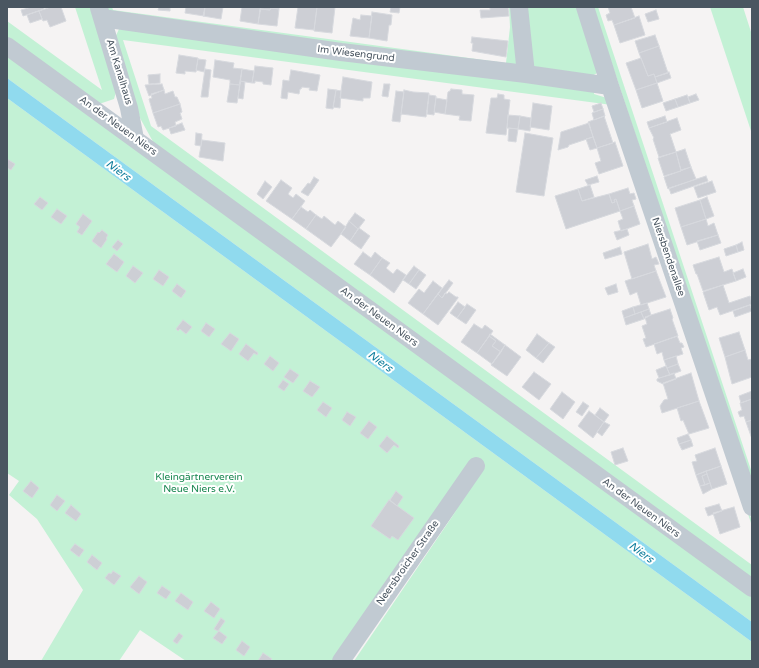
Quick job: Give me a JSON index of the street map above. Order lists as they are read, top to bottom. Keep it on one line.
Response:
{"streets":{"street":["Im Wiesengrund","Am Kanalhaus","An der Neuen Niers","Niersbendenallee","Neersbroicher Straße"]},"crossings":[["Im Wiesengrund","Am Kanalhaus"],["Im Wiesengrund","Niersbendenallee"],["Am Kanalhaus","An der Neuen Niers"]],"water":["Niers"],"parks":["Kleingärtnerverein Neue Niers e.V."]}
